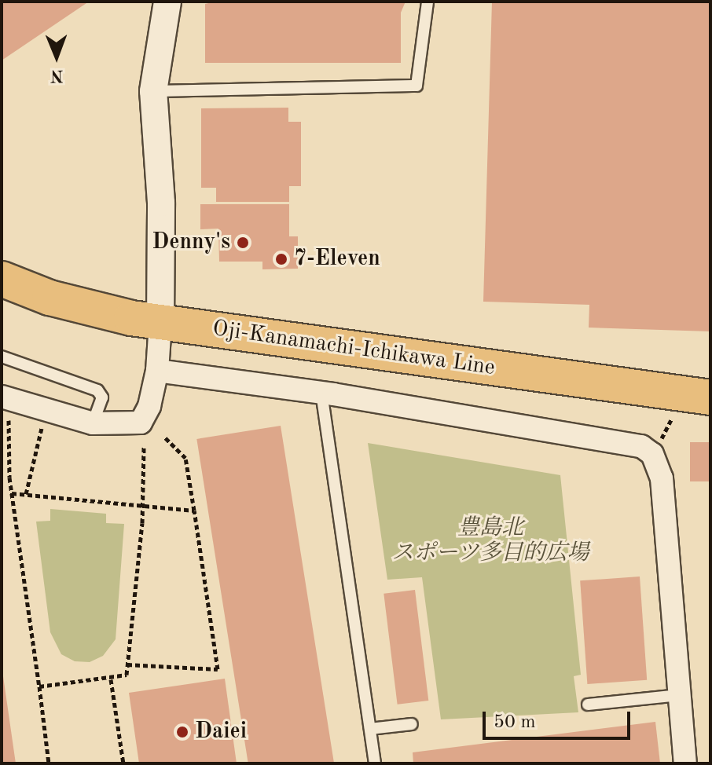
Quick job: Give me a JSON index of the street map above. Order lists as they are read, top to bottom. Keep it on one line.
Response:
{"streets":{"main road":["Oji-Kanamachi-Ichikawa Line"]},"parks":["豊島北 スポーツ多目的広場"],"places":["Denny's","7-Eleven","Daiei"],"scale_bar":"50 m","north":"bottom"}
